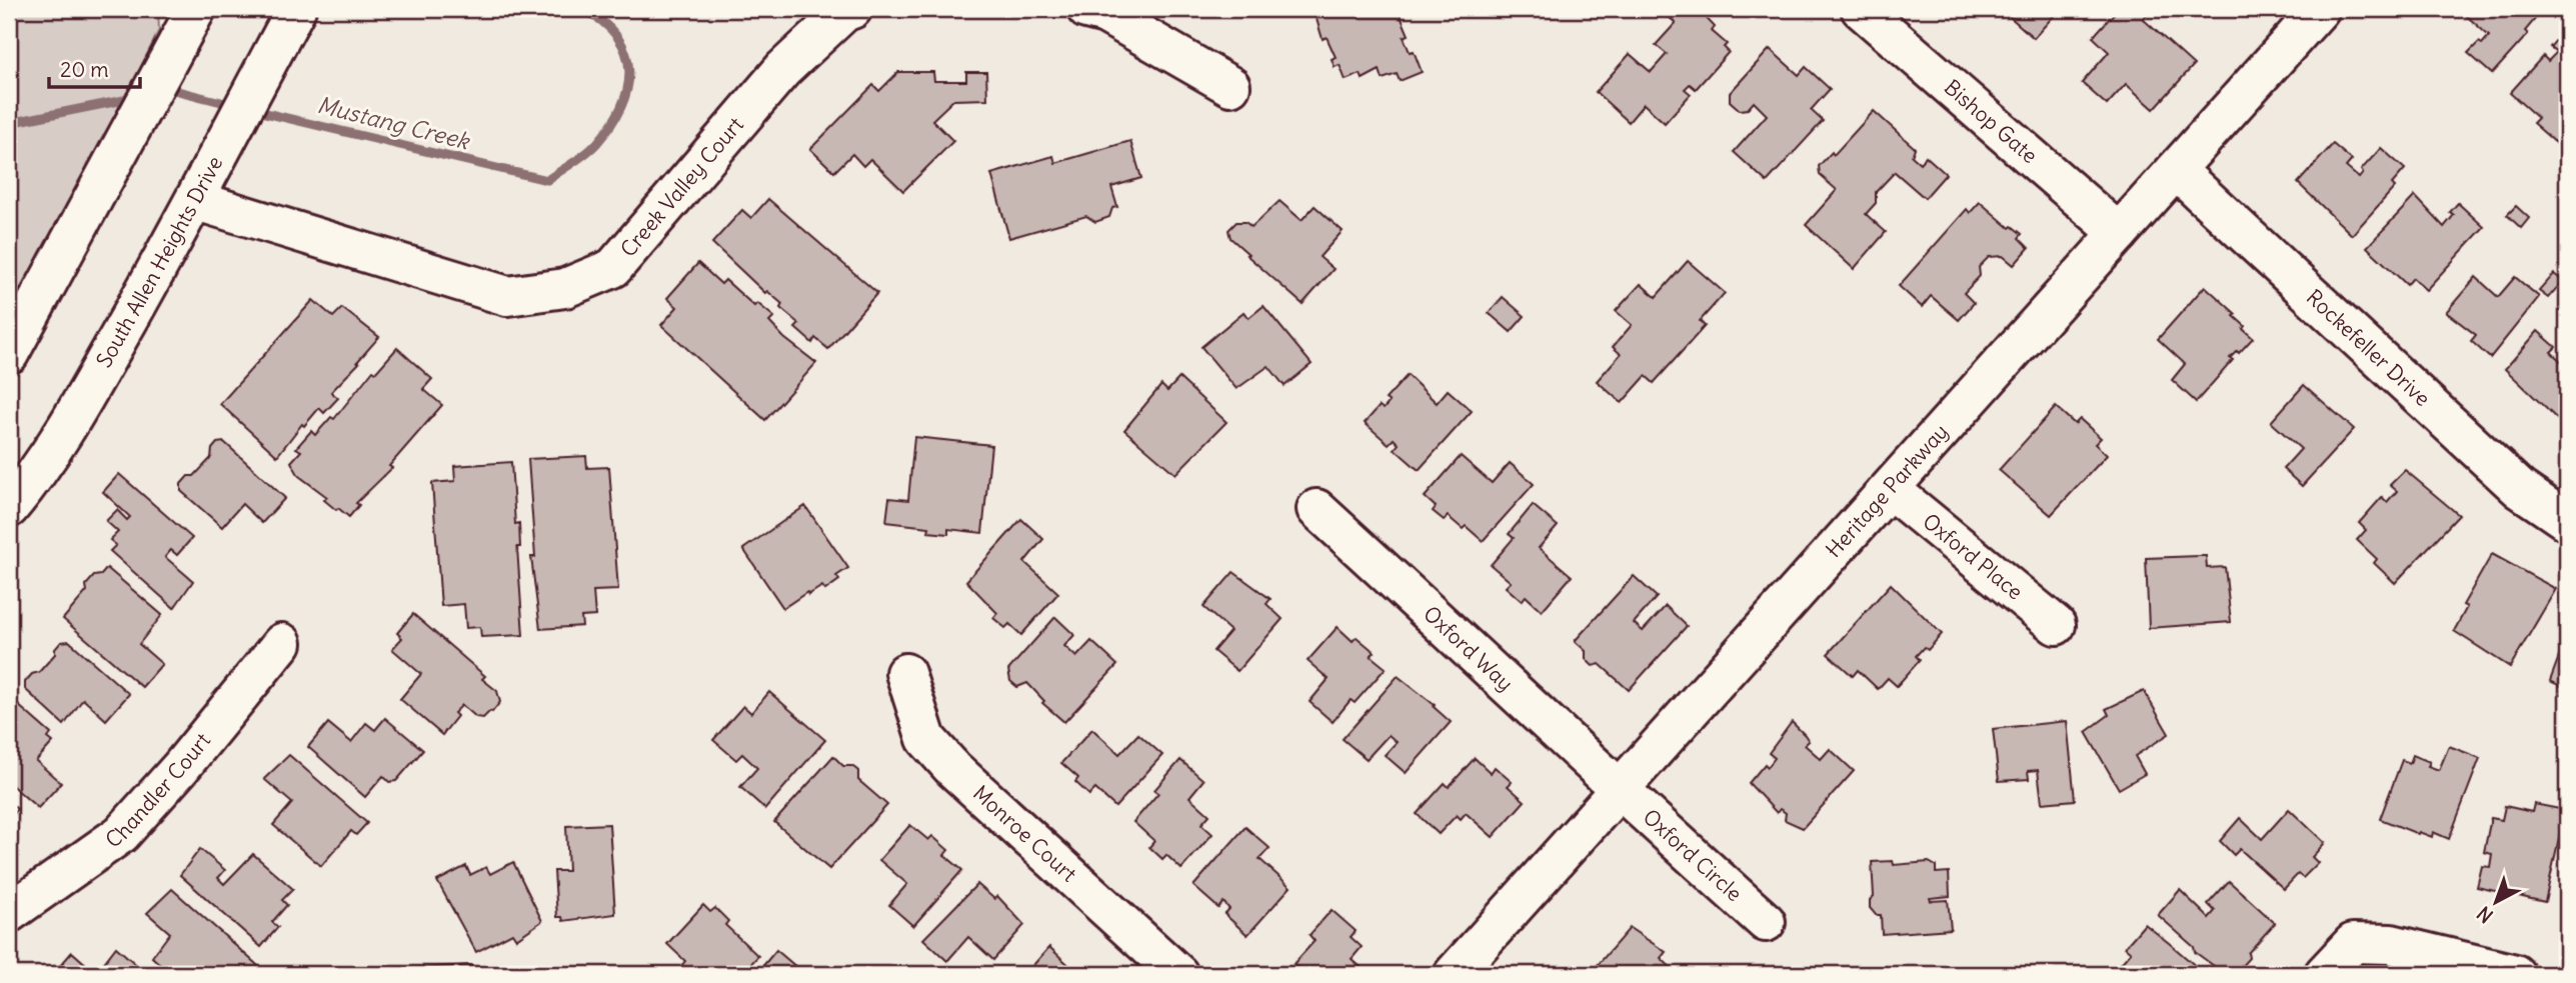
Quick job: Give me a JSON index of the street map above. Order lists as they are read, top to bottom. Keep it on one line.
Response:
{"streets":{"street":["Bishop Gate","Creek Valley Court","South Allen Heights Drive","Rockefeller Drive","Heritage Parkway","Oxford Place","Oxford Way","Chandler Court","Monroe Court","Oxford Circle"]},"crossings":[["Bishop Gate","Heritage Parkway"],["Creek Valley Court","South Allen Heights Drive"],["Rockefeller Drive","Heritage Parkway"],["Heritage Parkway","Oxford Place"],["Heritage Parkway","Oxford Way"],["Heritage Parkway","Oxford Circle"],["Oxford Way","Oxford Circle"]],"water":["Mustang Creek"],"scale_bar":"20 m","north":"bottom left"}
